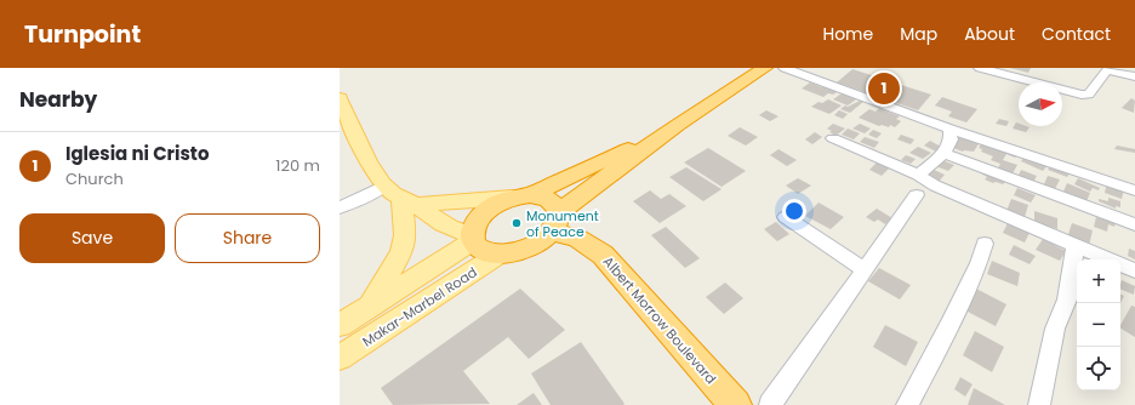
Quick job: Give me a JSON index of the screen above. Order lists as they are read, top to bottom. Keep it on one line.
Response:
{"streets":{"highway":["Albert Morrow Boulevard"],"main road":["Makar-Marbel Road"]},"crossings":[["Makar-Marbel Road","Albert Morrow Boulevard"]],"places":["Monument of Peace"],"north":"right","page":{"header":"Turnpoint","nav":["Home","Map","About","Contact"],"heading":"Nearby","pins":"1","list":[{"mark":"1","name":"Iglesia ni Cristo","note":"Church","value":"120 m"}],"buttons":["Save","Share"],"map_buttons":["+","−"]}}
